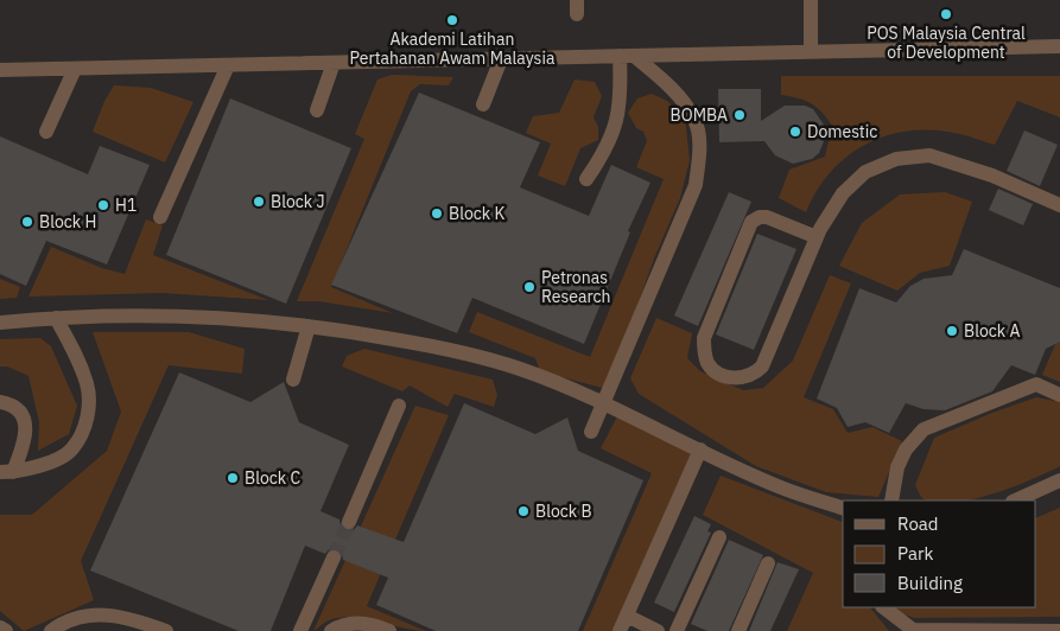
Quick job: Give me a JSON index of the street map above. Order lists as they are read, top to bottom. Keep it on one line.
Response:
{"places":["POS Malaysia Central of Development","Akademi Latihan Pertahanan Awam Malaysia","BOMBA","Domestic","Block J","H1","Block K","Block H","Petronas Research","Block A","Block C","Block B"],"legend":["Road","Park","Building"]}
